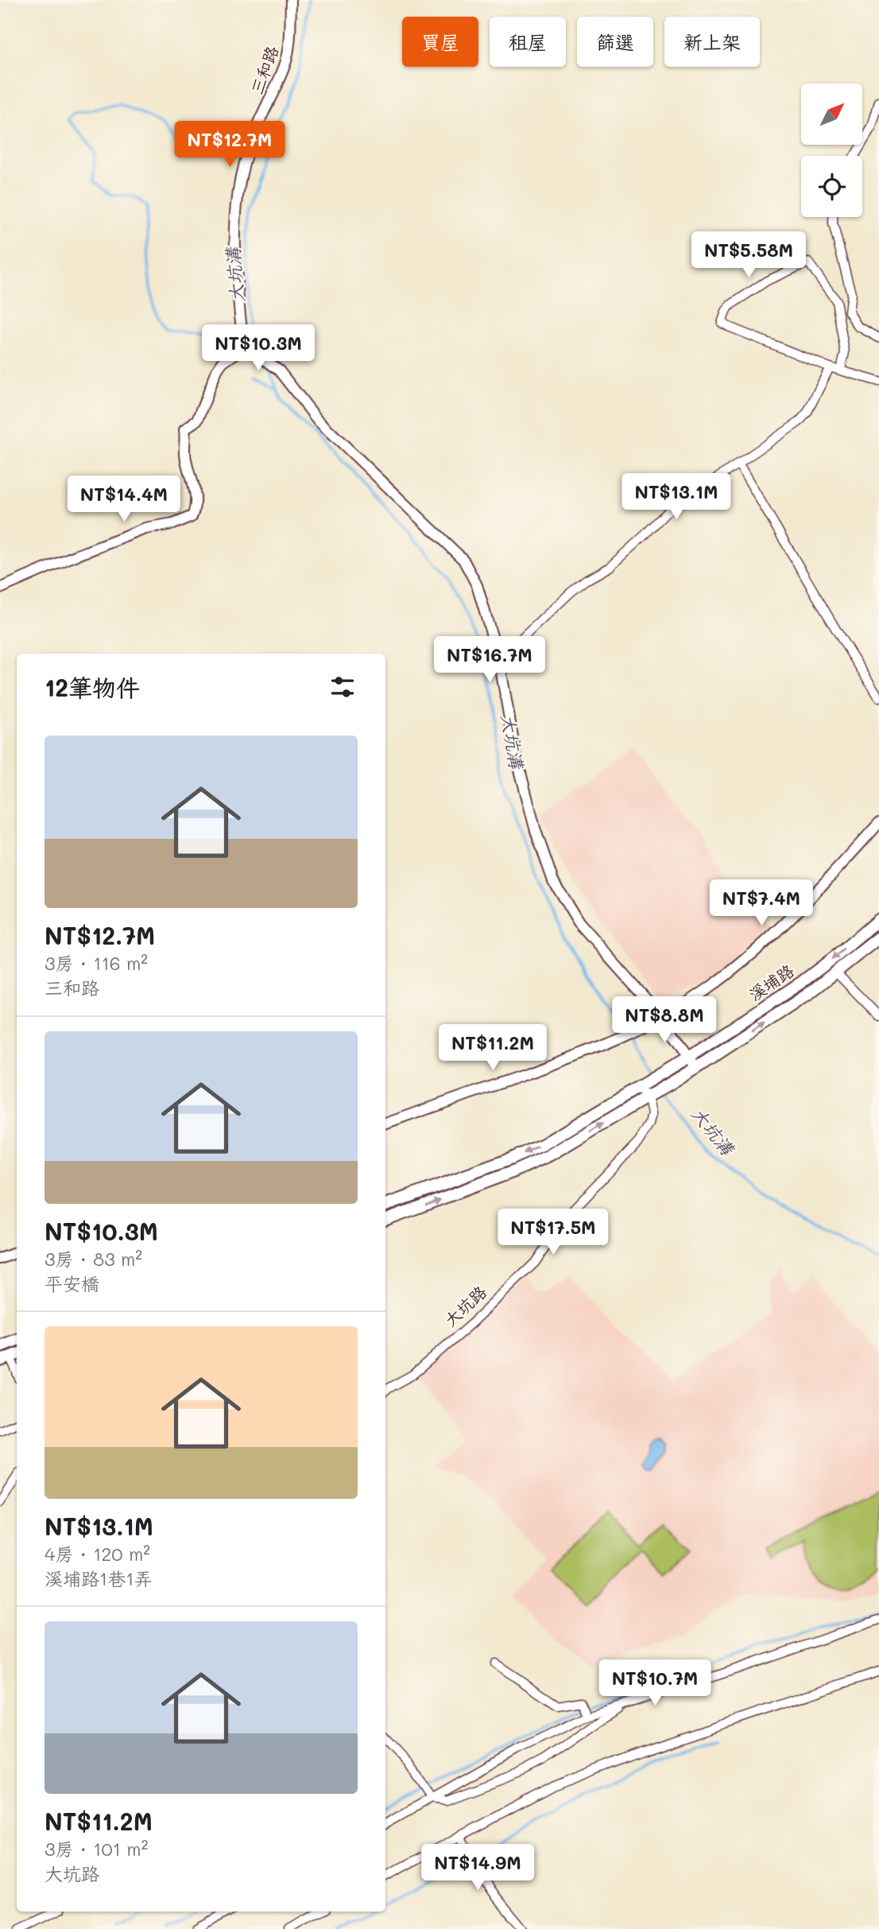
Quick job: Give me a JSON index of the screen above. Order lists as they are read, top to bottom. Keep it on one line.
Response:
{"streets":{"main road":["溪埔路"],"street":["三和路","大坑路"]},"crossings":[["溪埔路","大坑路"]],"water":["大坑溝"],"north":"top right","page":{"chip":["買屋","租屋","篩選","新上架"],"price":["NT$12.7M","NT$5.58M","NT$10.3M","NT$13.1M","NT$14.4M","NT$16.7M","NT$7.4M","NT$8.8M","NT$11.2M","NT$17.5M","NT$10.7M","NT$14.9M"],"heading":"12筆物件","list":[{"name":"NT$12.7M","note":"3房 · 116 m² · 三和路"},{"name":"NT$10.3M","note":"3房 · 83 m² · 平安橋"},{"name":"NT$13.1M","note":"4房 · 120 m² · 溪埔路1巷1弄"},{"name":"NT$11.2M","note":"3房 · 101 m² · 大坑路"}]}}
